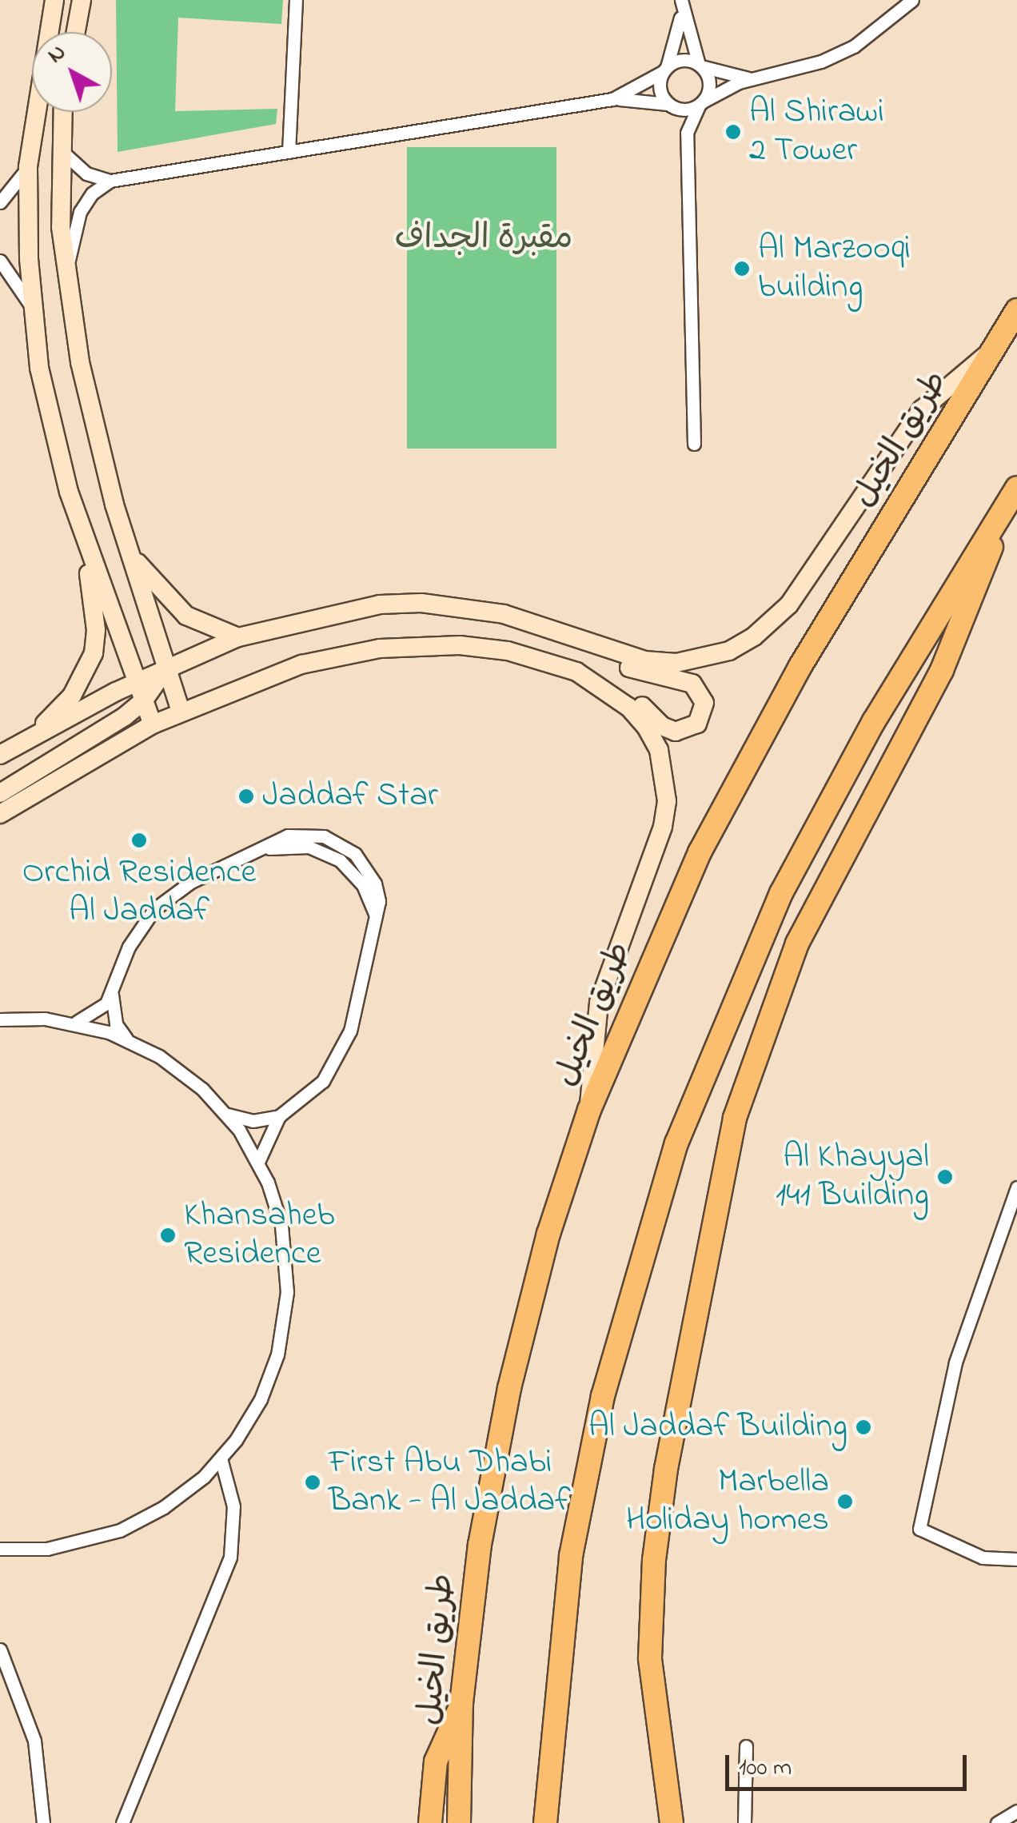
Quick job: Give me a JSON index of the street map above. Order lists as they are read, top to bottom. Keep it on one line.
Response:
{"streets":{"highway":["طريق الخيل"]},"parks":["مقبرة الجداف"],"places":["Al Shirawi 2 Tower","Al Marzooqi building","Jaddaf Star","Orchid Residence Al Jaddaf","Al Khayyal 141 Building","Khansaheb Residence","Al Jaddaf Building","First Abu Dhabi Bank - Al Jaddaf","Marbella Holiday homes"],"scale_bar":"100 m","north":"top left"}
